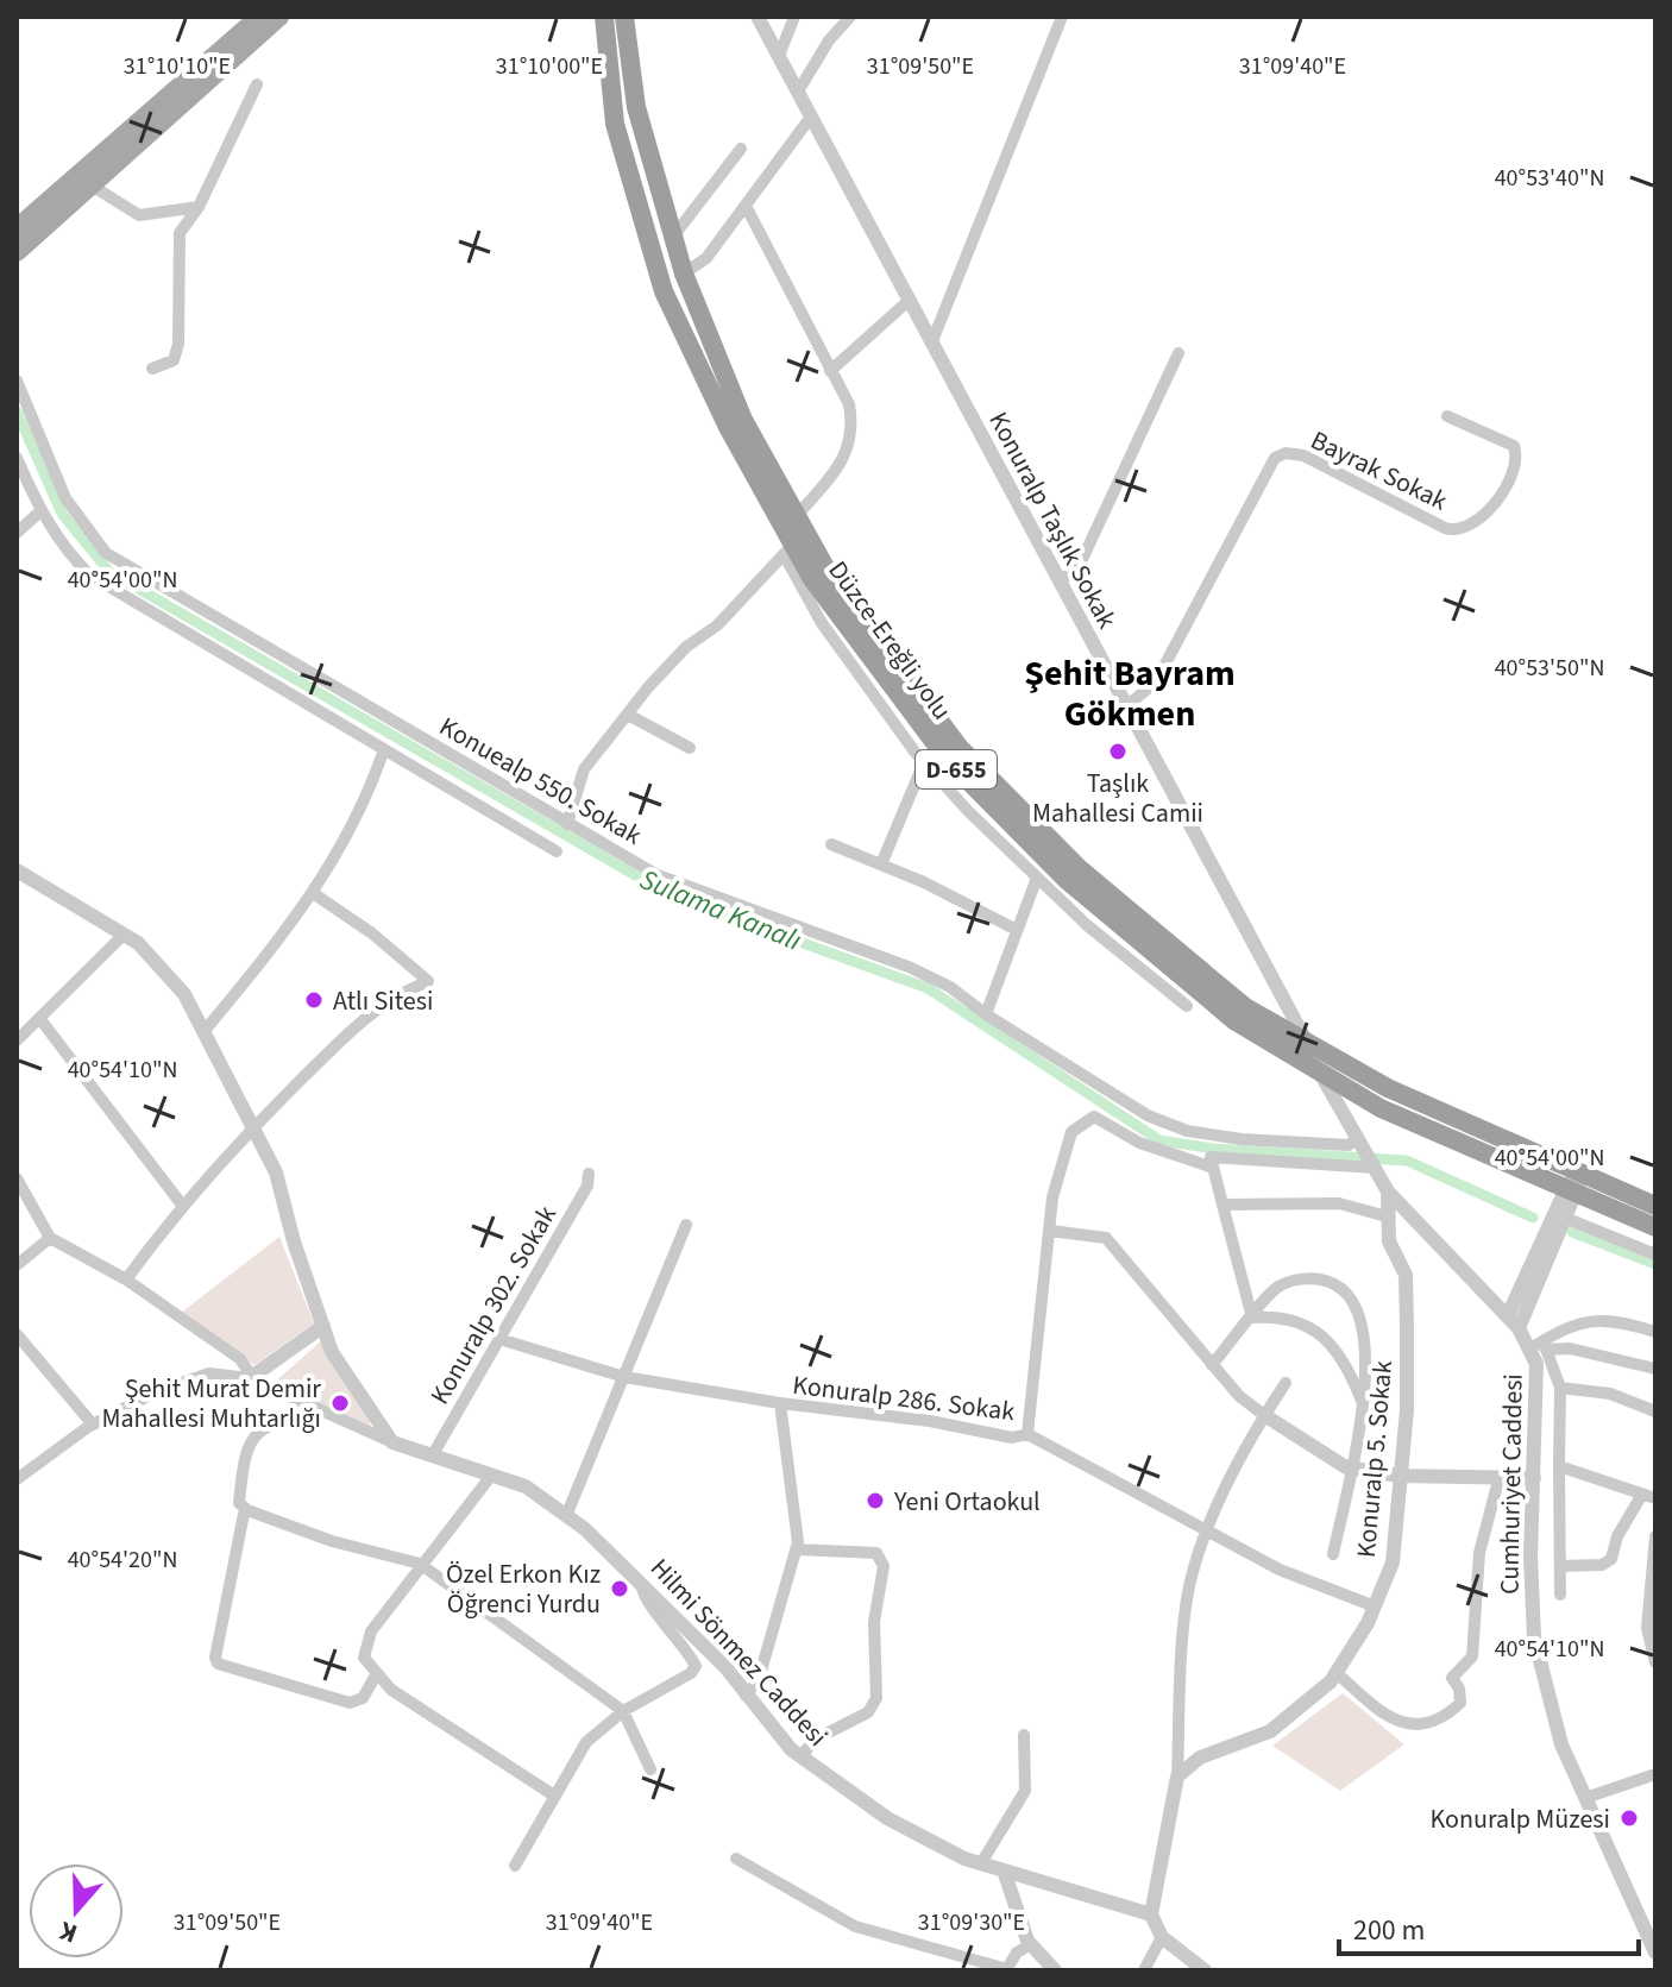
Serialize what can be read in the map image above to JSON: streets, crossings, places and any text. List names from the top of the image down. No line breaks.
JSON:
{"streets":{"highway":["Düzce-Ereğli yolu","D-655"],"street":["Bayrak Sokak","Konuralp Taşlık Sokak","Konuealp 550. Sokak","Konuralp 302. Sokak","Konuralp 286. Sokak","Konuralp 5. Sokak","Cumhuriyet Caddesi","Hilmi Sönmez Caddesi"]},"crossings":[["Bayrak Sokak","Konuralp Taşlık Sokak"],["Konuralp Taşlık Sokak","Düzce-Ereğli yolu"],["Düzce-Ereğli yolu","Cumhuriyet Caddesi"],["Konuealp 550. Sokak","Cumhuriyet Caddesi"],["Konuralp 302. Sokak","Hilmi Sönmez Caddesi"],["Konuralp 286. Sokak","Hilmi Sönmez Caddesi"],["Konuralp 5. Sokak","Cumhuriyet Caddesi"]],"districts":["Şehit Bayram Gökmen"],"water":["Sulama Kanalı"],"places":["Taşlık Mahallesi Camii","Atlı Sitesi","Şehit Murat Demir Mahallesi Muhtarlığı","Yeni Ortaokul","Özel Erkon Kız Öğrenci Yurdu","Konuralp Müzesi"],"scale_bar":"200 m","north":"bottom","coordinates":["31°10'10\"E","31°10'00\"E","31°09'50\"E","31°09'40\"E","40°53'40\"N","40°54'00\"N","40°53'50\"N","40°54'10\"N","40°54'20\"N","31°09'30\"E"]}
